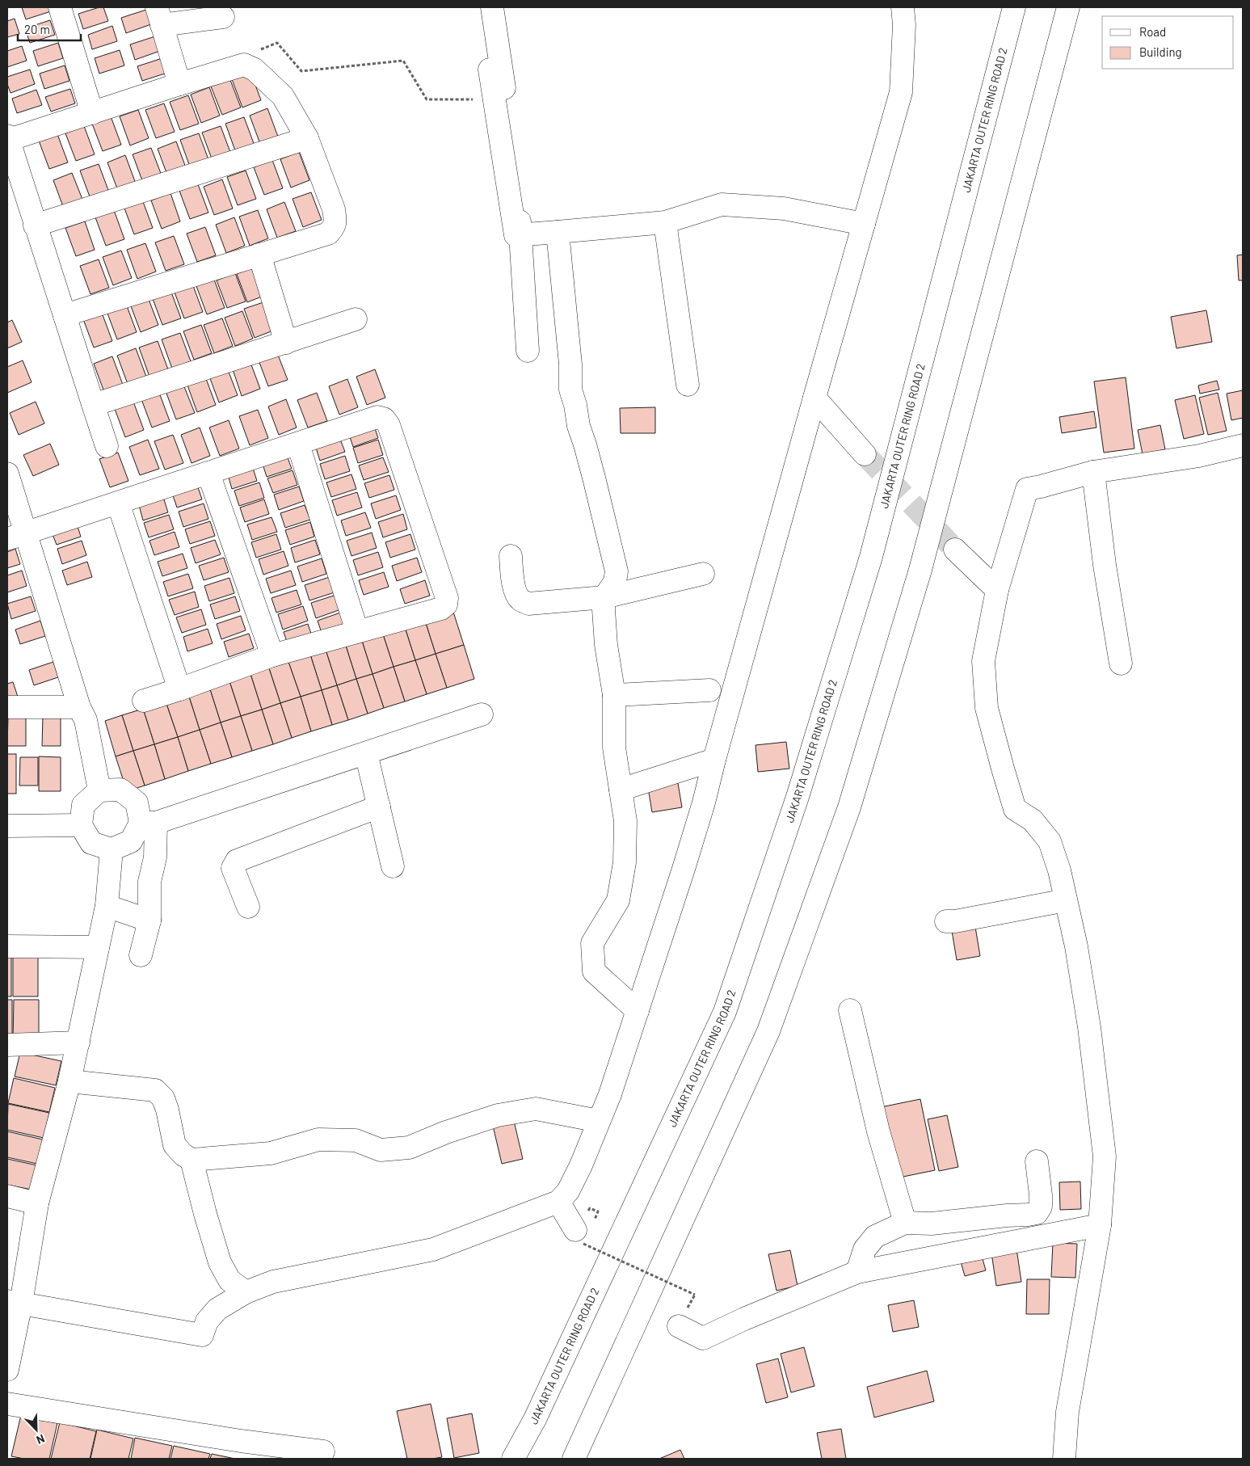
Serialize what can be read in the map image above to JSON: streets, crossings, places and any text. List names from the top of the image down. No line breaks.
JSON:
{"streets":{"main road":["JAKARTA OUTER RING ROAD 2"]},"legend":["Road","Building"],"scale_bar":"20 m","north":"bottom right"}
